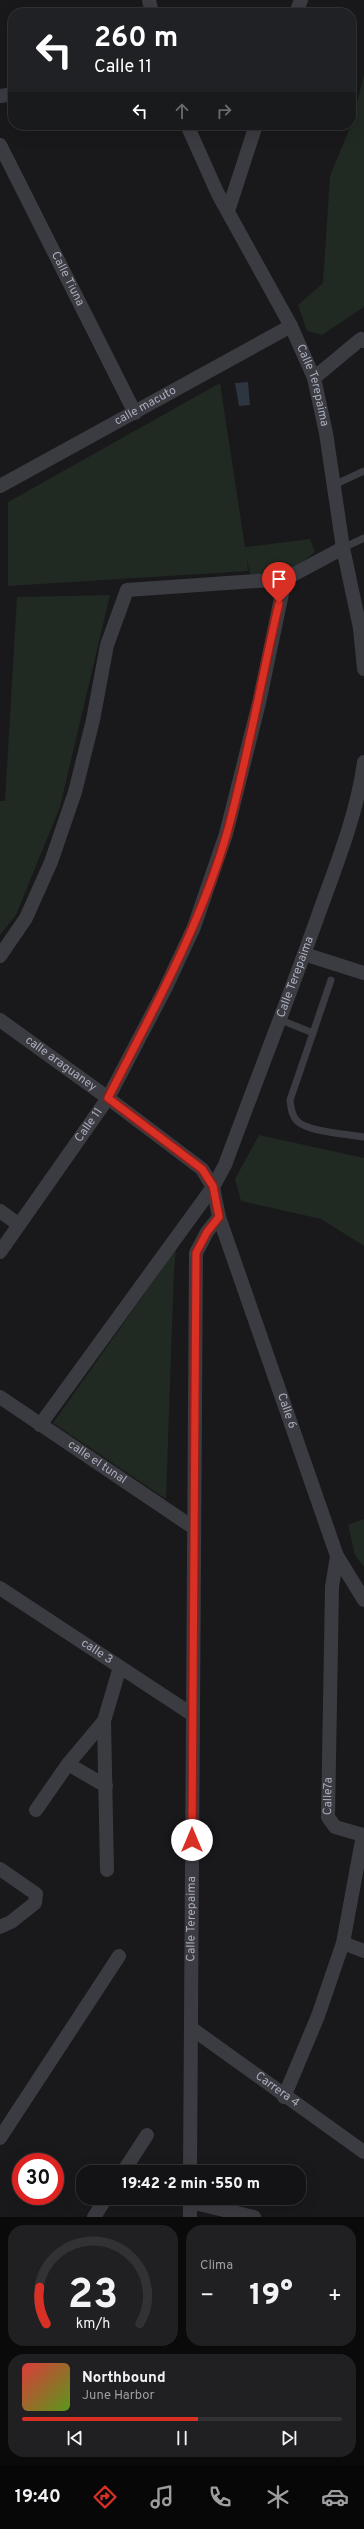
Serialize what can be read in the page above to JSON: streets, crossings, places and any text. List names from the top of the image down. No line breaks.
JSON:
{"streets":{"street":["Calle Tiuna","Calle Terepaima","calle macuto","calle araguaney","Calle 11","Calle 6","calle el tunal","calle 3","Calle7a","Carrera 4"]},"crossings":[["Calle Tiuna","calle macuto"],["Calle Terepaima","calle macuto"],["Calle Terepaima","Calle 11"],["Calle Terepaima","Calle 6"],["Calle Terepaima","calle el tunal"],["Calle Terepaima","calle 3"],["Calle Terepaima","Carrera 4"],["calle araguaney","Calle 11"],["Calle 11","Calle 6"],["Calle 6","Calle7a"],["Calle7a","Carrera 4"]],"page":{"turn":["260 m","Calle 11"],"limit":"30","trip":"19:42 · 2 min · 550 m","tile":"Clima","heat":["−","19°","+"],"song":["Northbound","June Harbor"],"tabs":"19:40","gauge":["23","km/h"]}}
